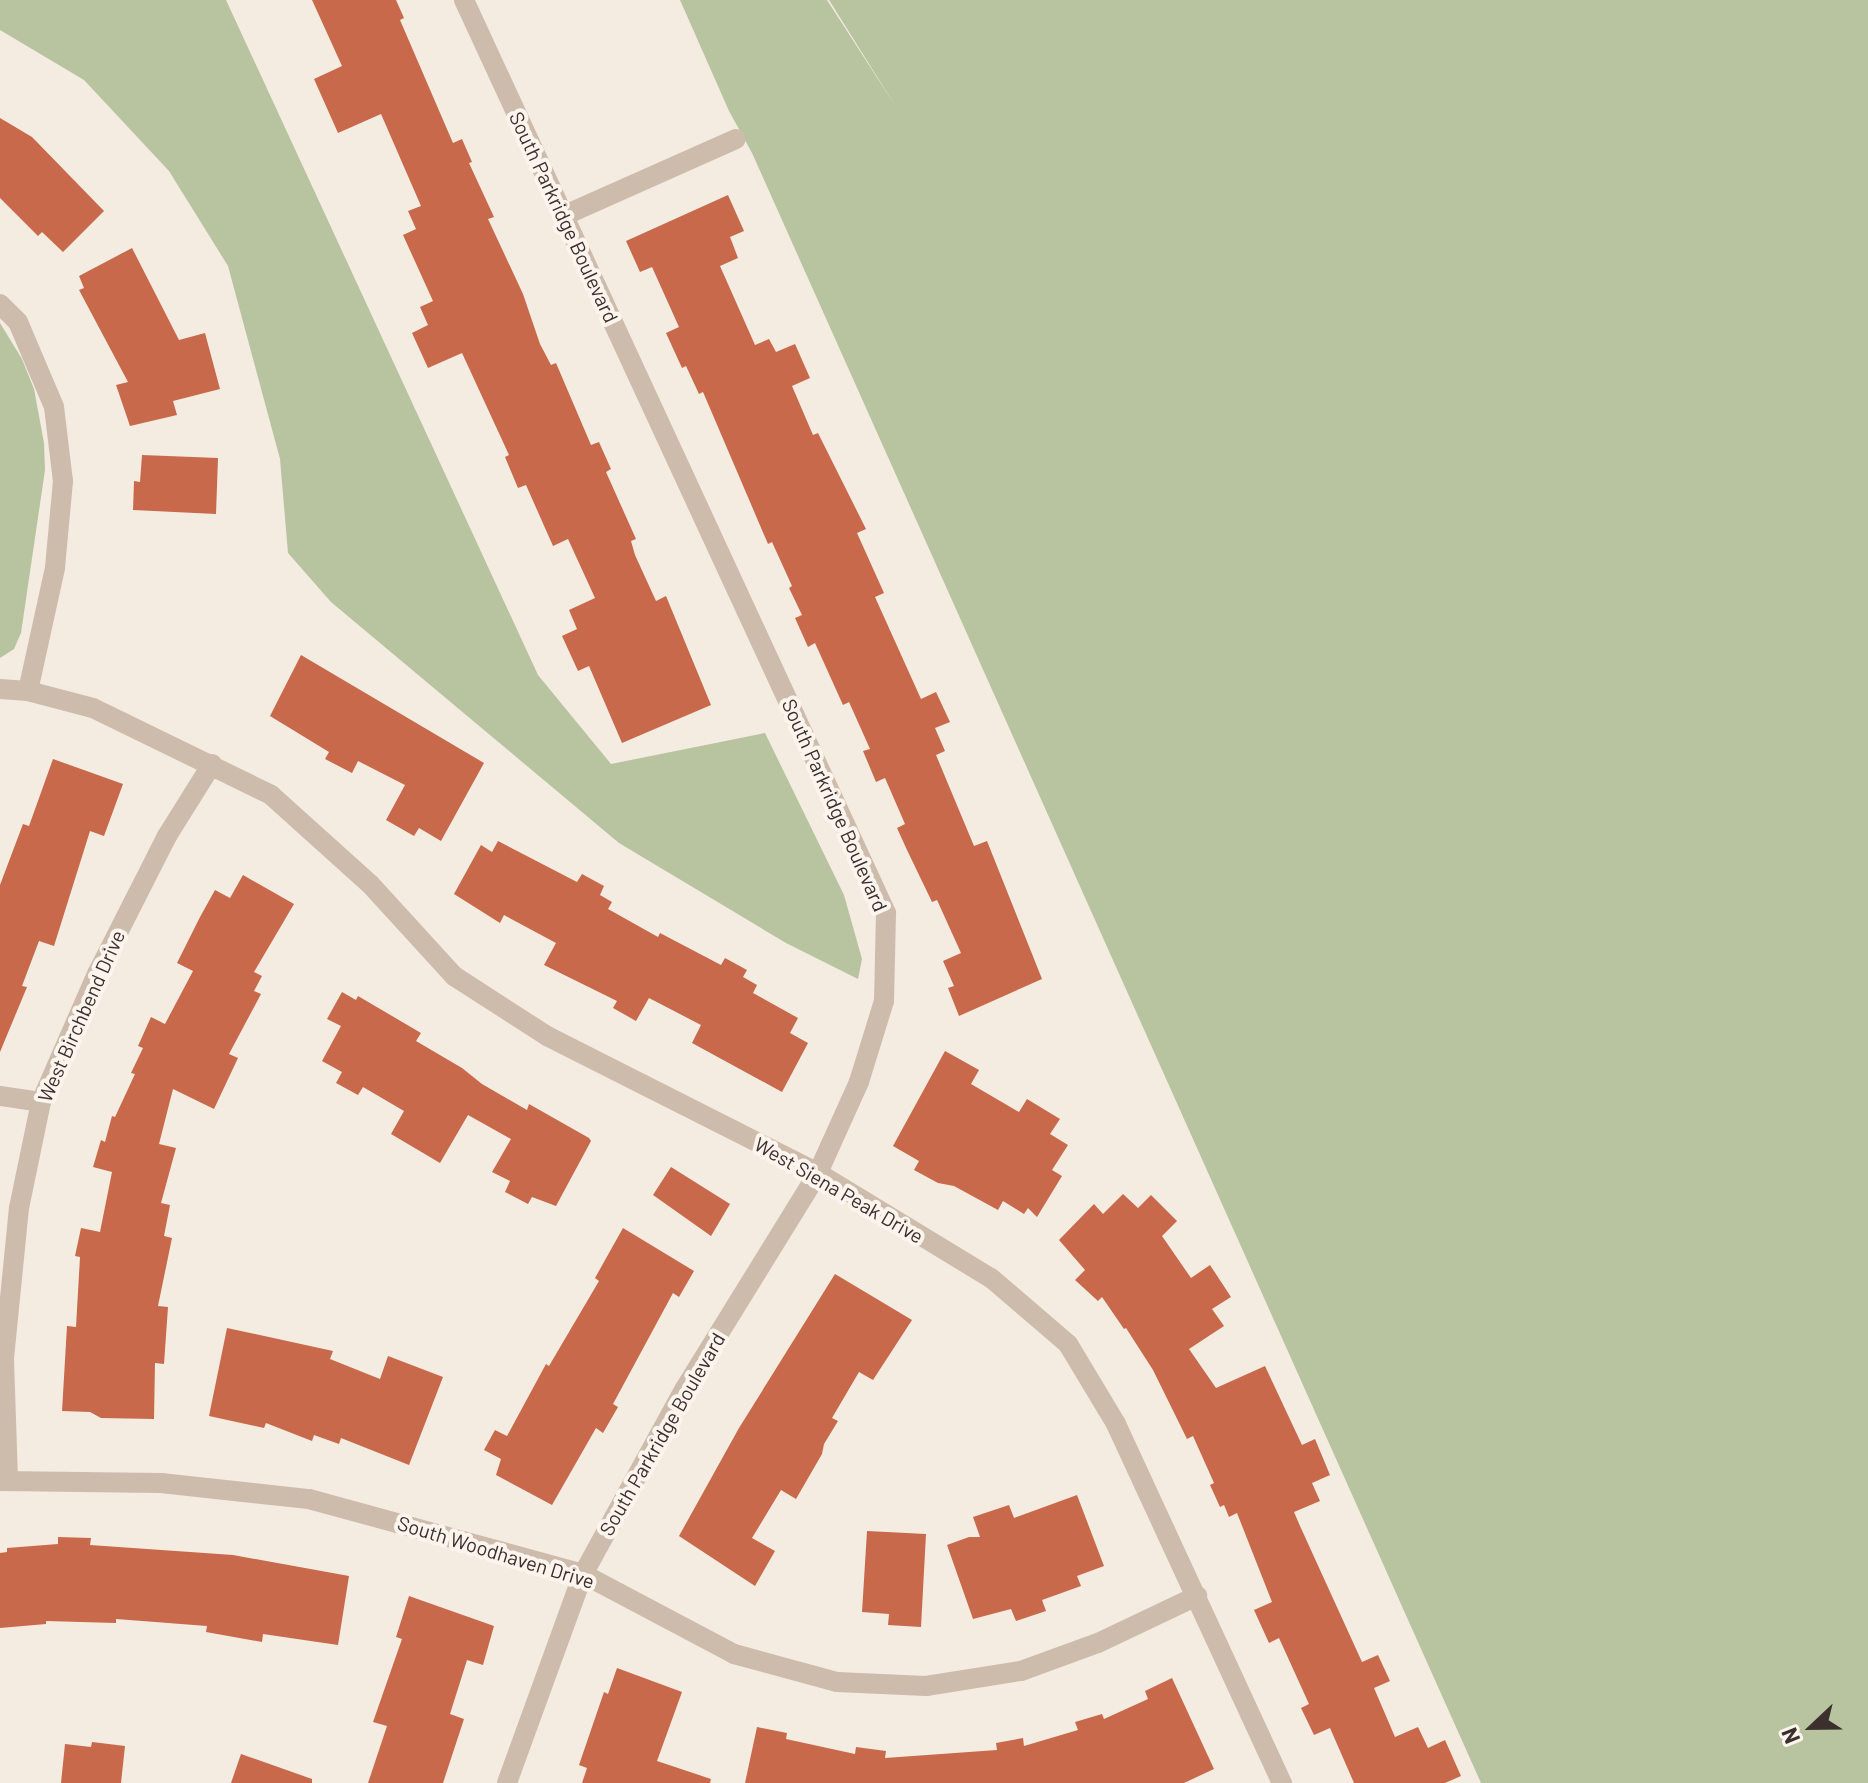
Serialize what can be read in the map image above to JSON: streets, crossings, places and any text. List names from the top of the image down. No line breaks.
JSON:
{"streets":{"street":["South Parkridge Boulevard","West Birchbend Drive","West Siena Peak Drive","South Woodhaven Drive"]},"crossings":[["South Parkridge Boulevard","West Siena Peak Drive"],["South Parkridge Boulevard","South Woodhaven Drive"],["West Birchbend Drive","West Siena Peak Drive"],["West Birchbend Drive","South Woodhaven Drive"],["West Siena Peak Drive","South Woodhaven Drive"]],"north":"left"}
